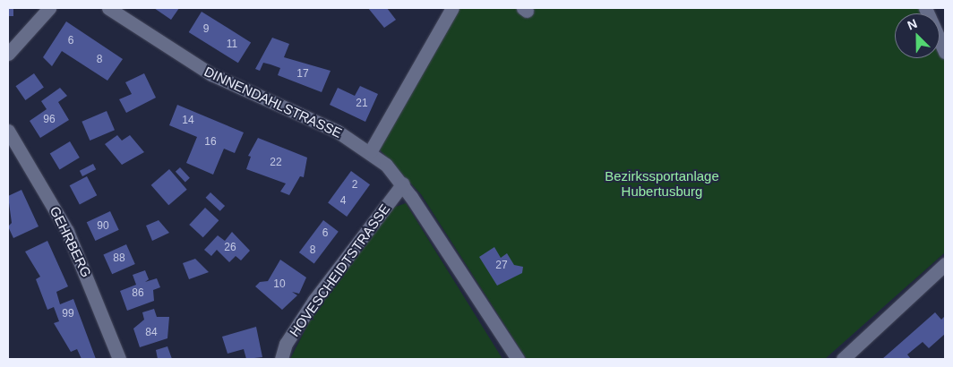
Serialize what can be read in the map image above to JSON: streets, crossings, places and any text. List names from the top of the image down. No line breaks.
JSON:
{"streets":{"street":["DINNENDAHLSTRASSE","GEHRBERG","HOVESCHEIDTSTRASSE"]},"crossings":[["DINNENDAHLSTRASSE","HOVESCHEIDTSTRASSE"]],"parks":["Bezirkssportanlage Hubertusburg"],"house_numbers":["9","6","11","8","17","21","96","14","16","22","2","4","90","6","26","8","88","27","10","86","99","84"],"north":"top left"}
